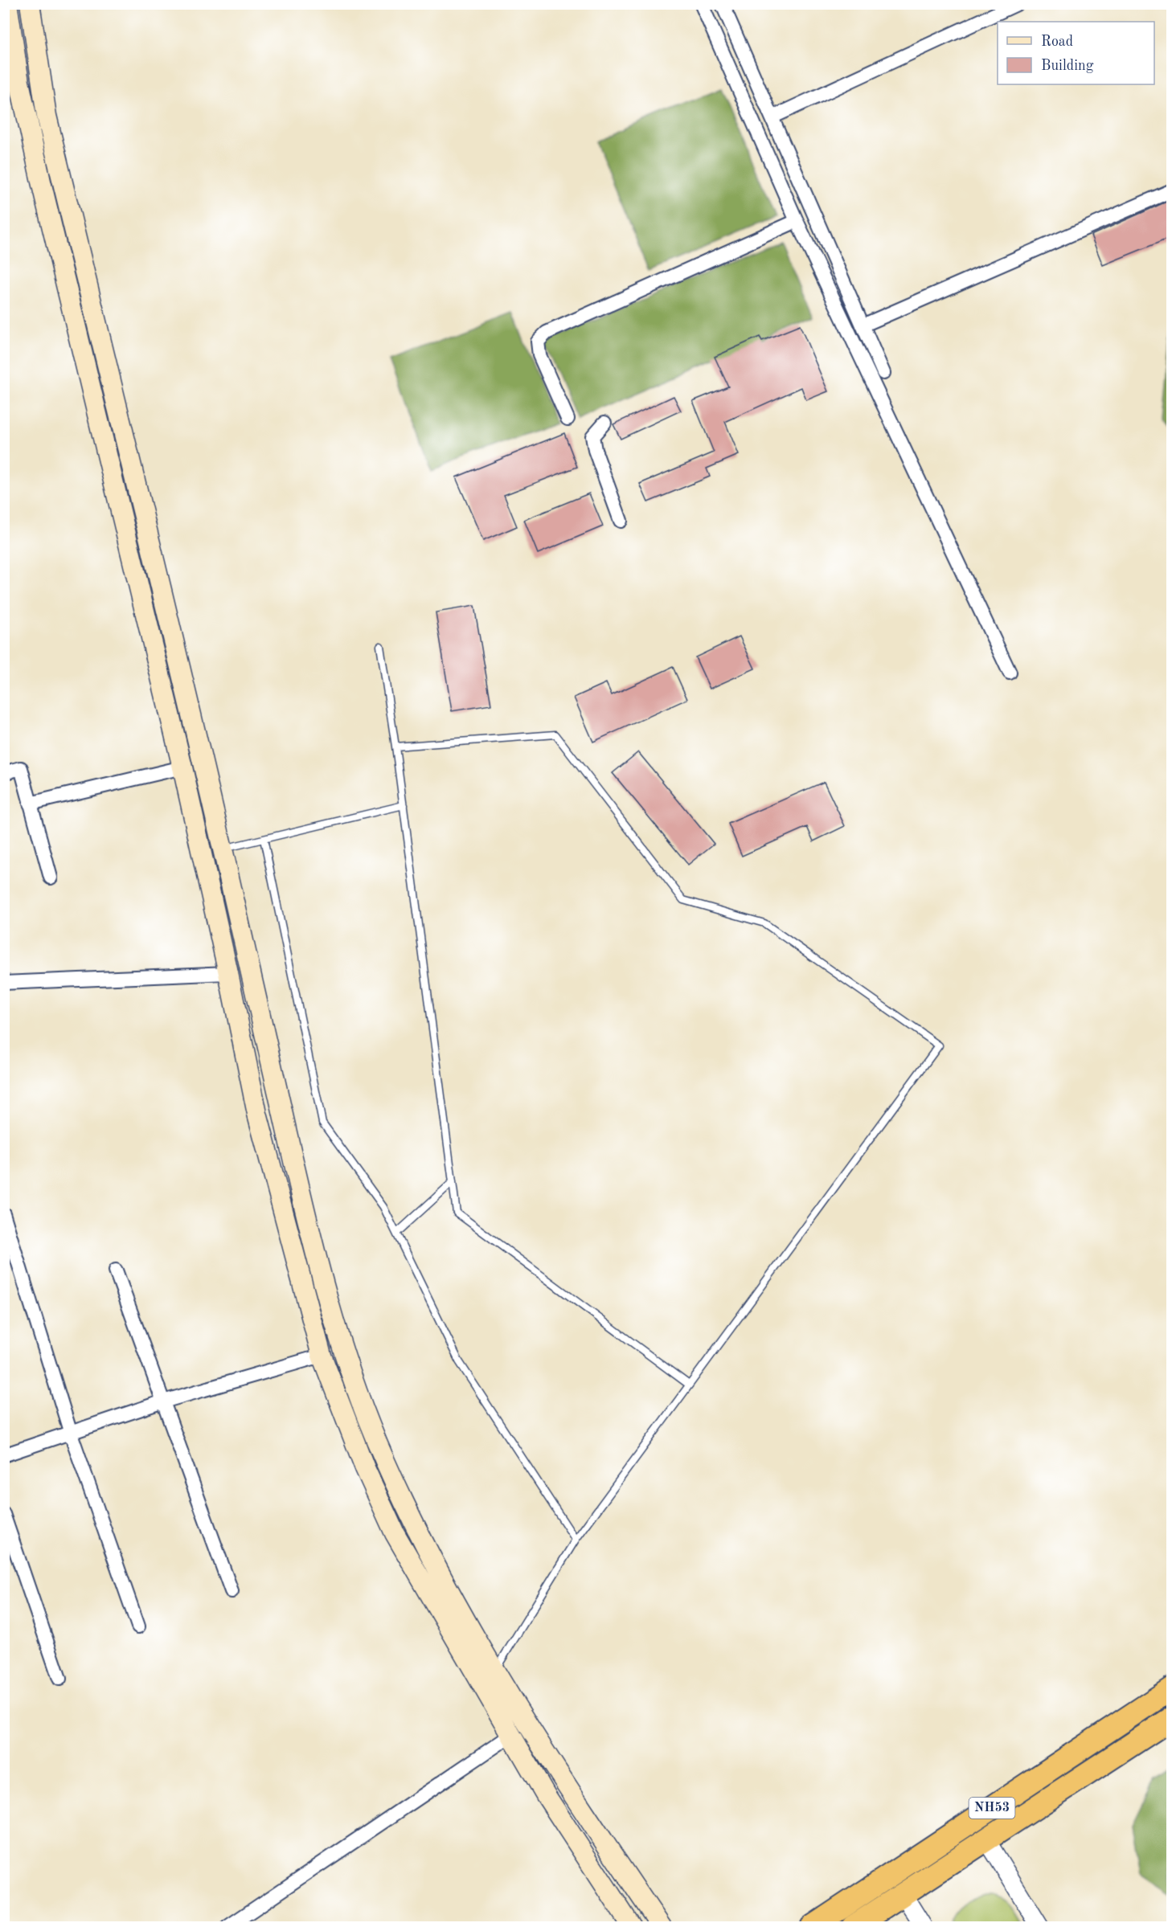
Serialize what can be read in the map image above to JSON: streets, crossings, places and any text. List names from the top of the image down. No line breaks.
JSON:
{"streets":{"highway":["NH53"]},"legend":["Road","Building"]}
